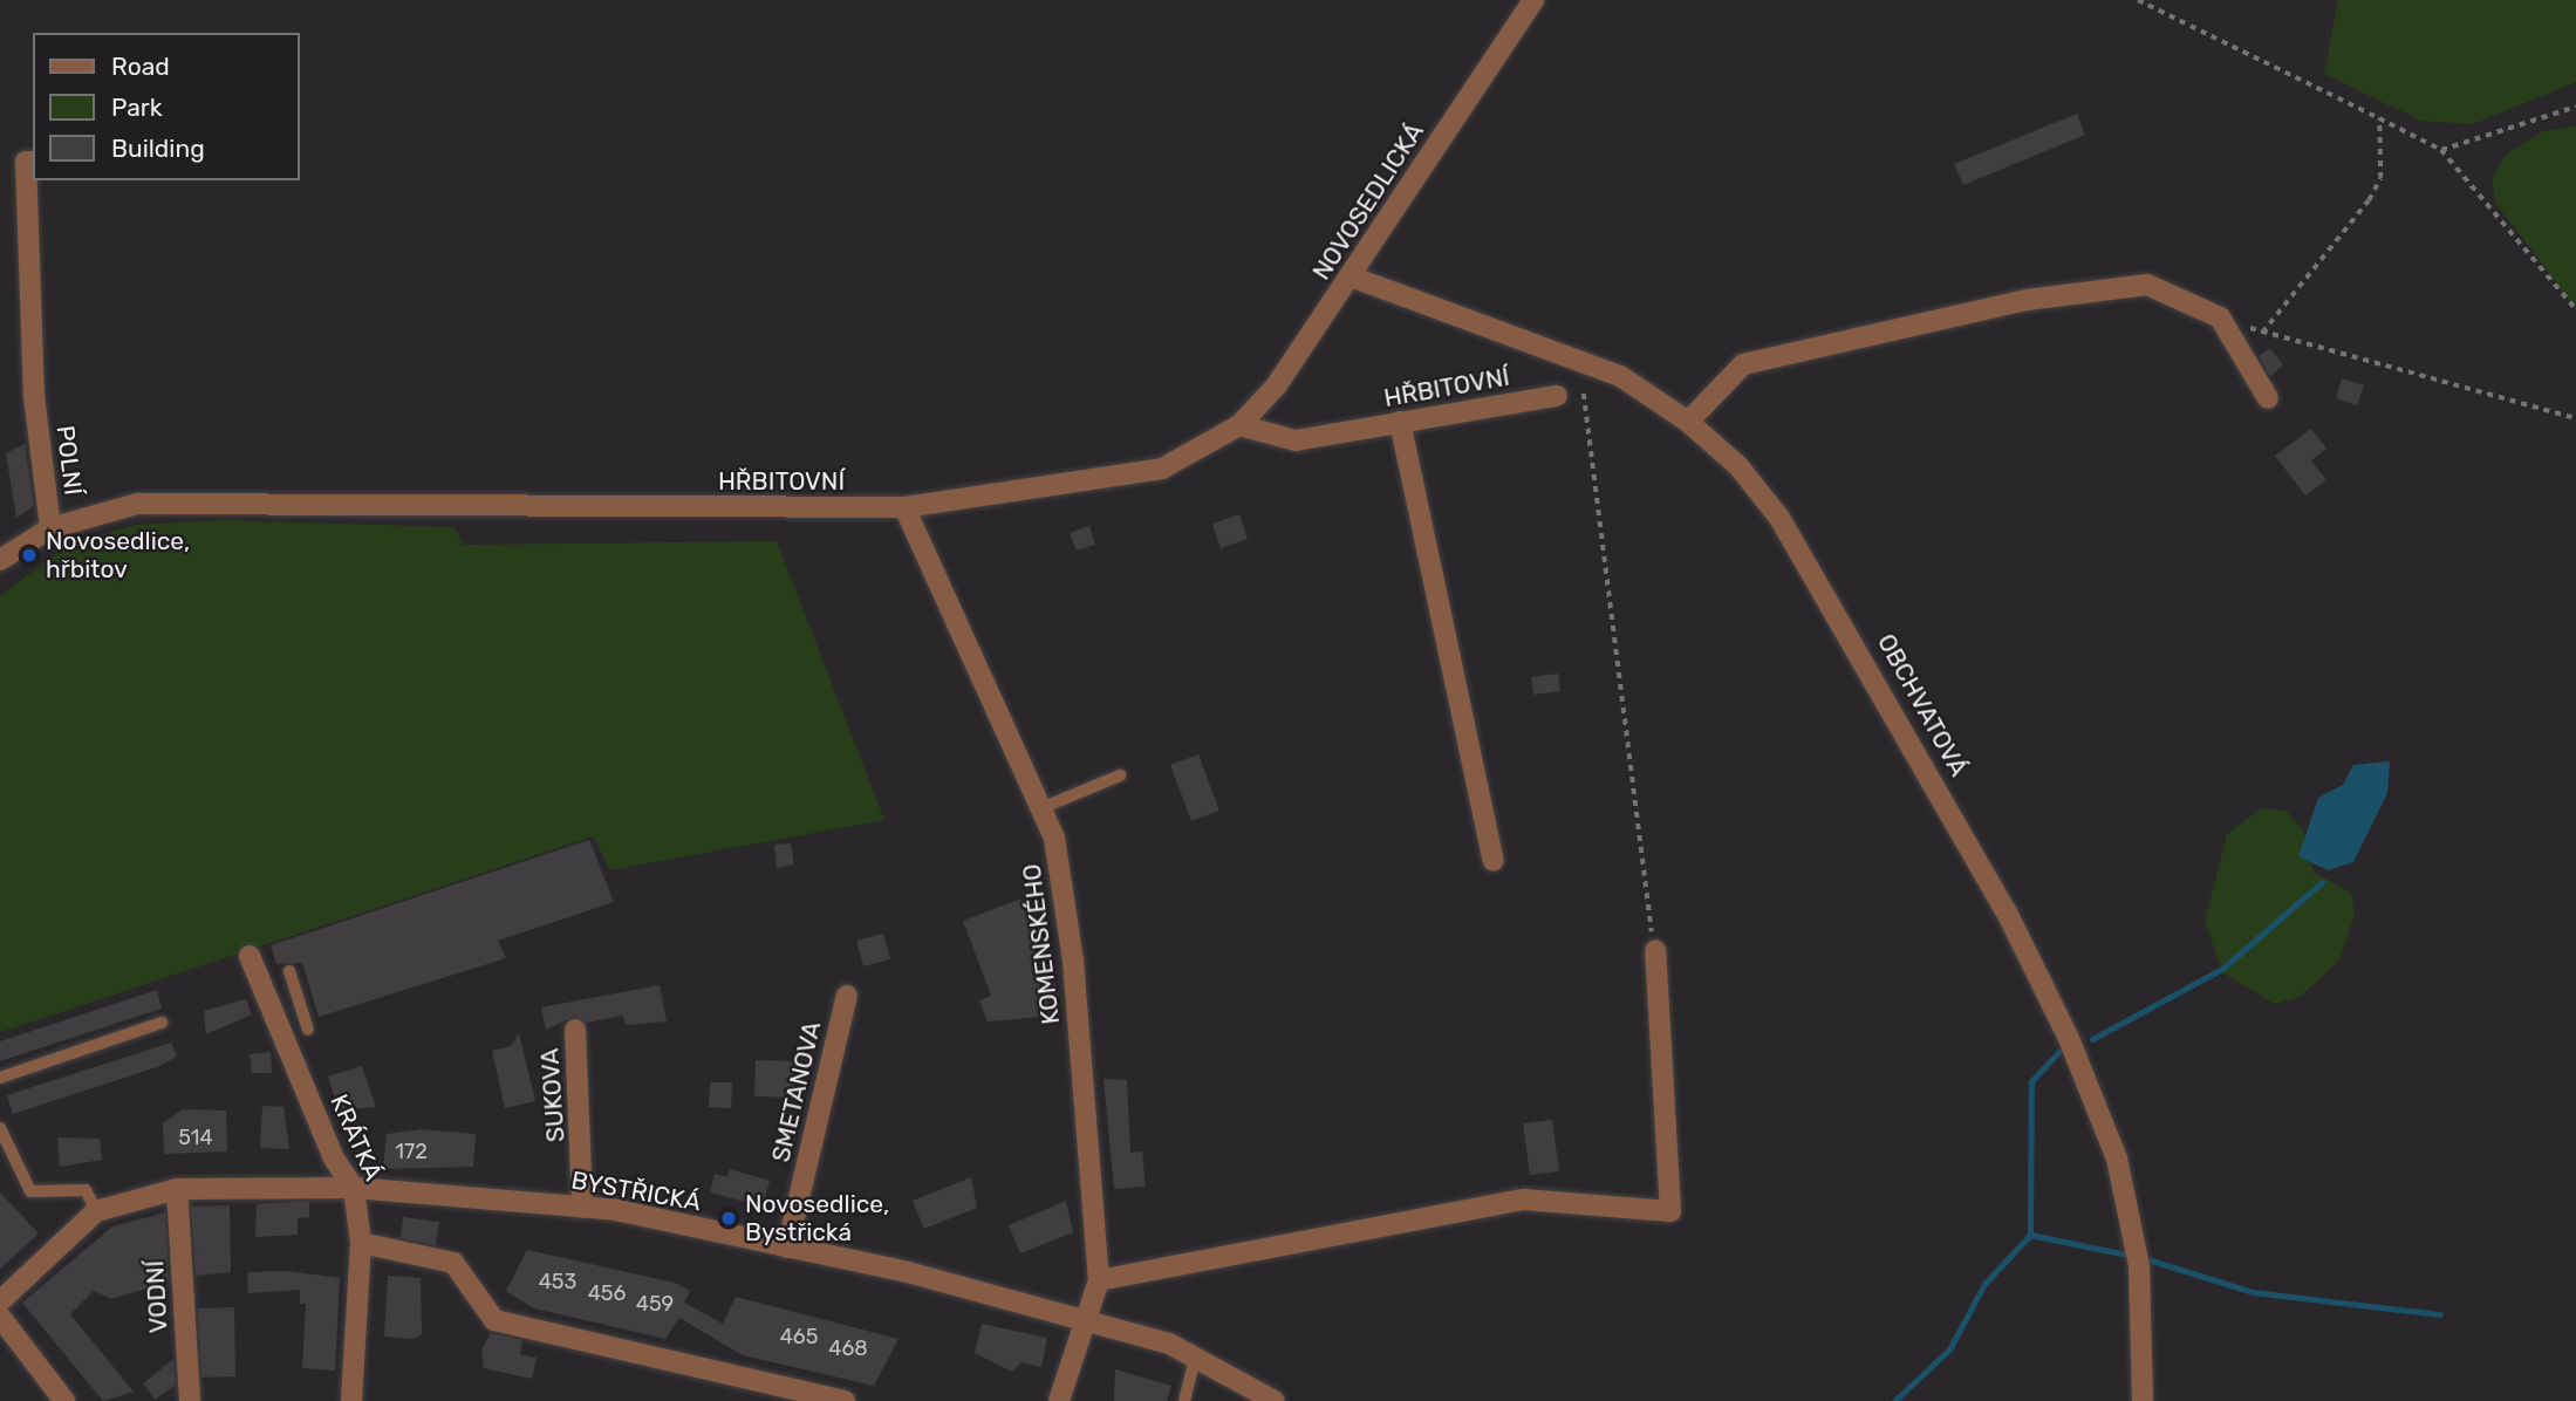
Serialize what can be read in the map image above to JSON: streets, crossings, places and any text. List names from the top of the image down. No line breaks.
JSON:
{"streets":{"street":["NOVOSEDLICKÁ","HŘBITOVNÍ","POLNÍ","OBCHVATOVÁ","KOMENSKÉHO","SMETANOVA","SUKOVA","KRÁTKÁ","BYSTŘICKÁ","VODNÍ"]},"crossings":[["NOVOSEDLICKÁ","HŘBITOVNÍ"],["NOVOSEDLICKÁ","OBCHVATOVÁ"],["HŘBITOVNÍ","POLNÍ"],["HŘBITOVNÍ","KOMENSKÉHO"],["KOMENSKÉHO","BYSTŘICKÁ"],["SMETANOVA","BYSTŘICKÁ"],["SUKOVA","BYSTŘICKÁ"],["KRÁTKÁ","BYSTŘICKÁ"],["BYSTŘICKÁ","VODNÍ"]],"places":["Novosedlice, hřbitov","Novosedlice, Bystřická"],"house_numbers":["514","172","453","456","459","465","468"],"legend":["Road","Park","Building"]}
